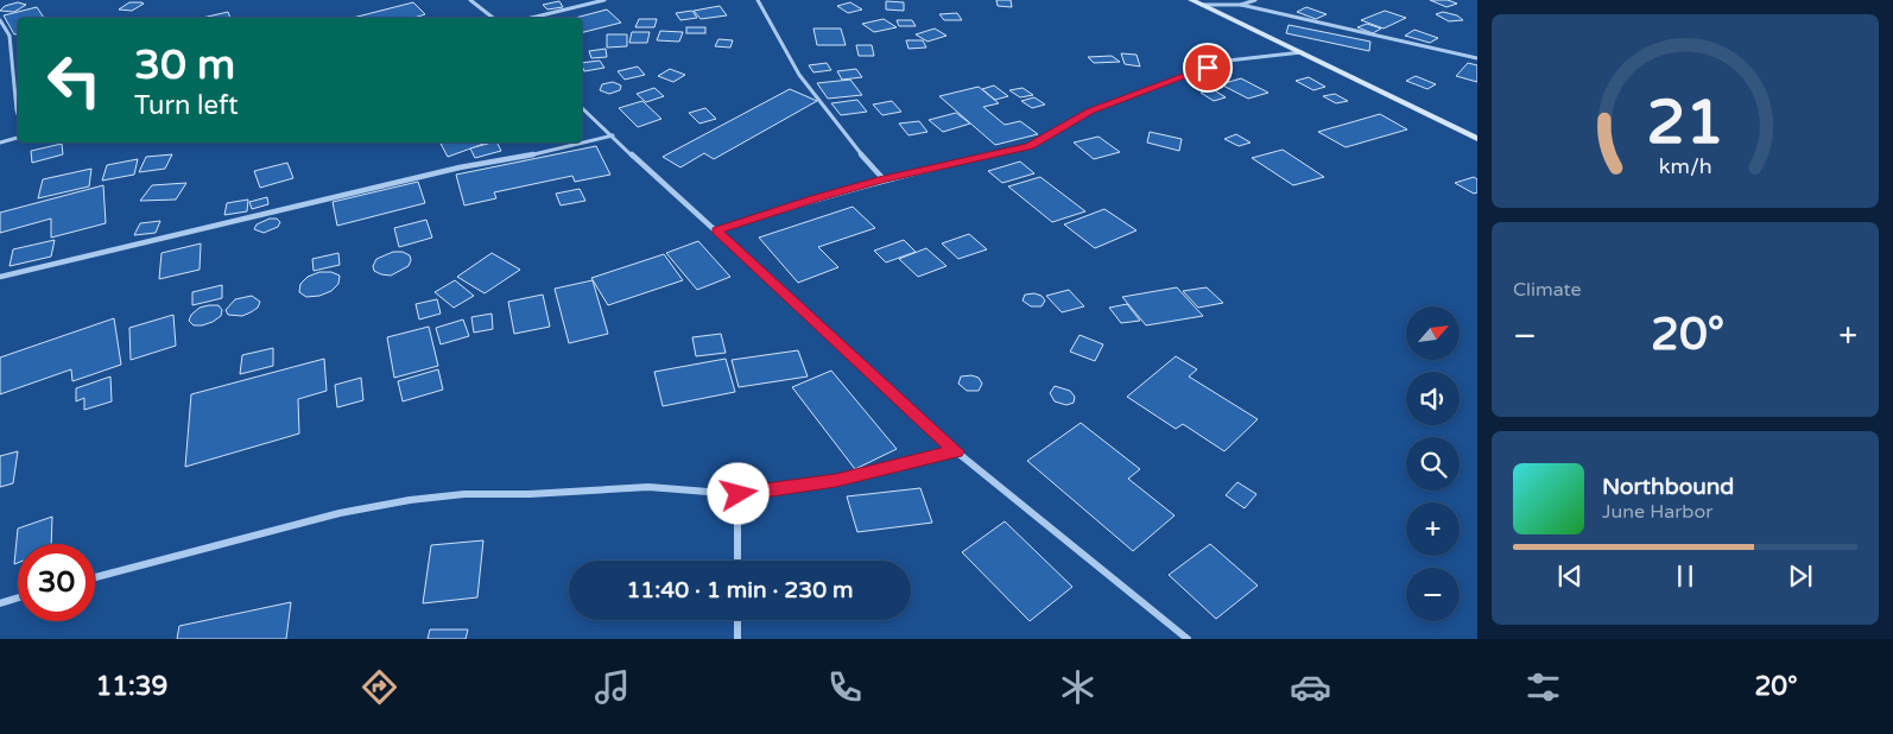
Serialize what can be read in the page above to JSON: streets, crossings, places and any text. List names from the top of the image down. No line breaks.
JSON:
{"north":"top right","page":{"turn":["30 m","Turn left"],"tile":"Climate","map_buttons":["+","−"],"heat":["−","20°","+"],"song":["Northbound","June Harbor"],"limit":"30","trip":"11:40 · 1 min · 230 m","tabs":["11:39","20°"],"gauge":["21","km/h"]}}
